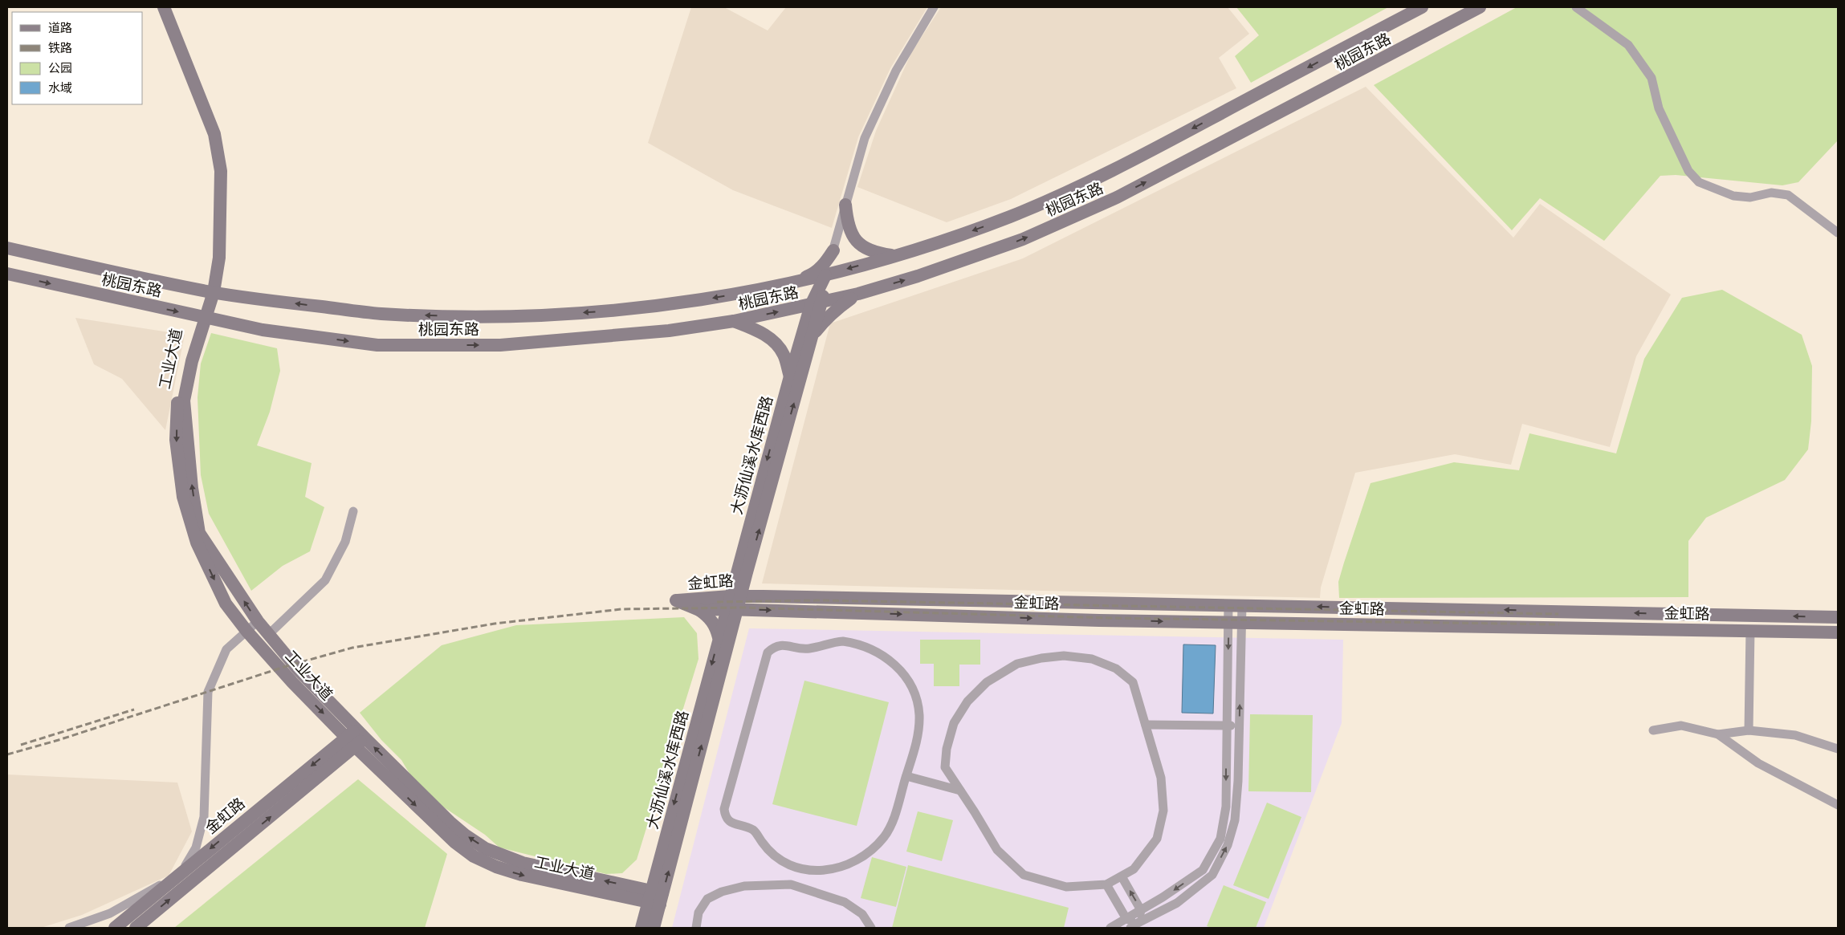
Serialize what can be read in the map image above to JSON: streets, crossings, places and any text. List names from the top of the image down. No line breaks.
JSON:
{"streets":{"street":["桃园东路","工业大道","大沥仙溪水库西路","金虹路"]},"crossings":[["桃园东路","工业大道"],["桃园东路","大沥仙溪水库西路"],["工业大道","大沥仙溪水库西路"],["工业大道","金虹路"],["大沥仙溪水库西路","金虹路"]],"legend":["道路","铁路","公园","水域"]}
